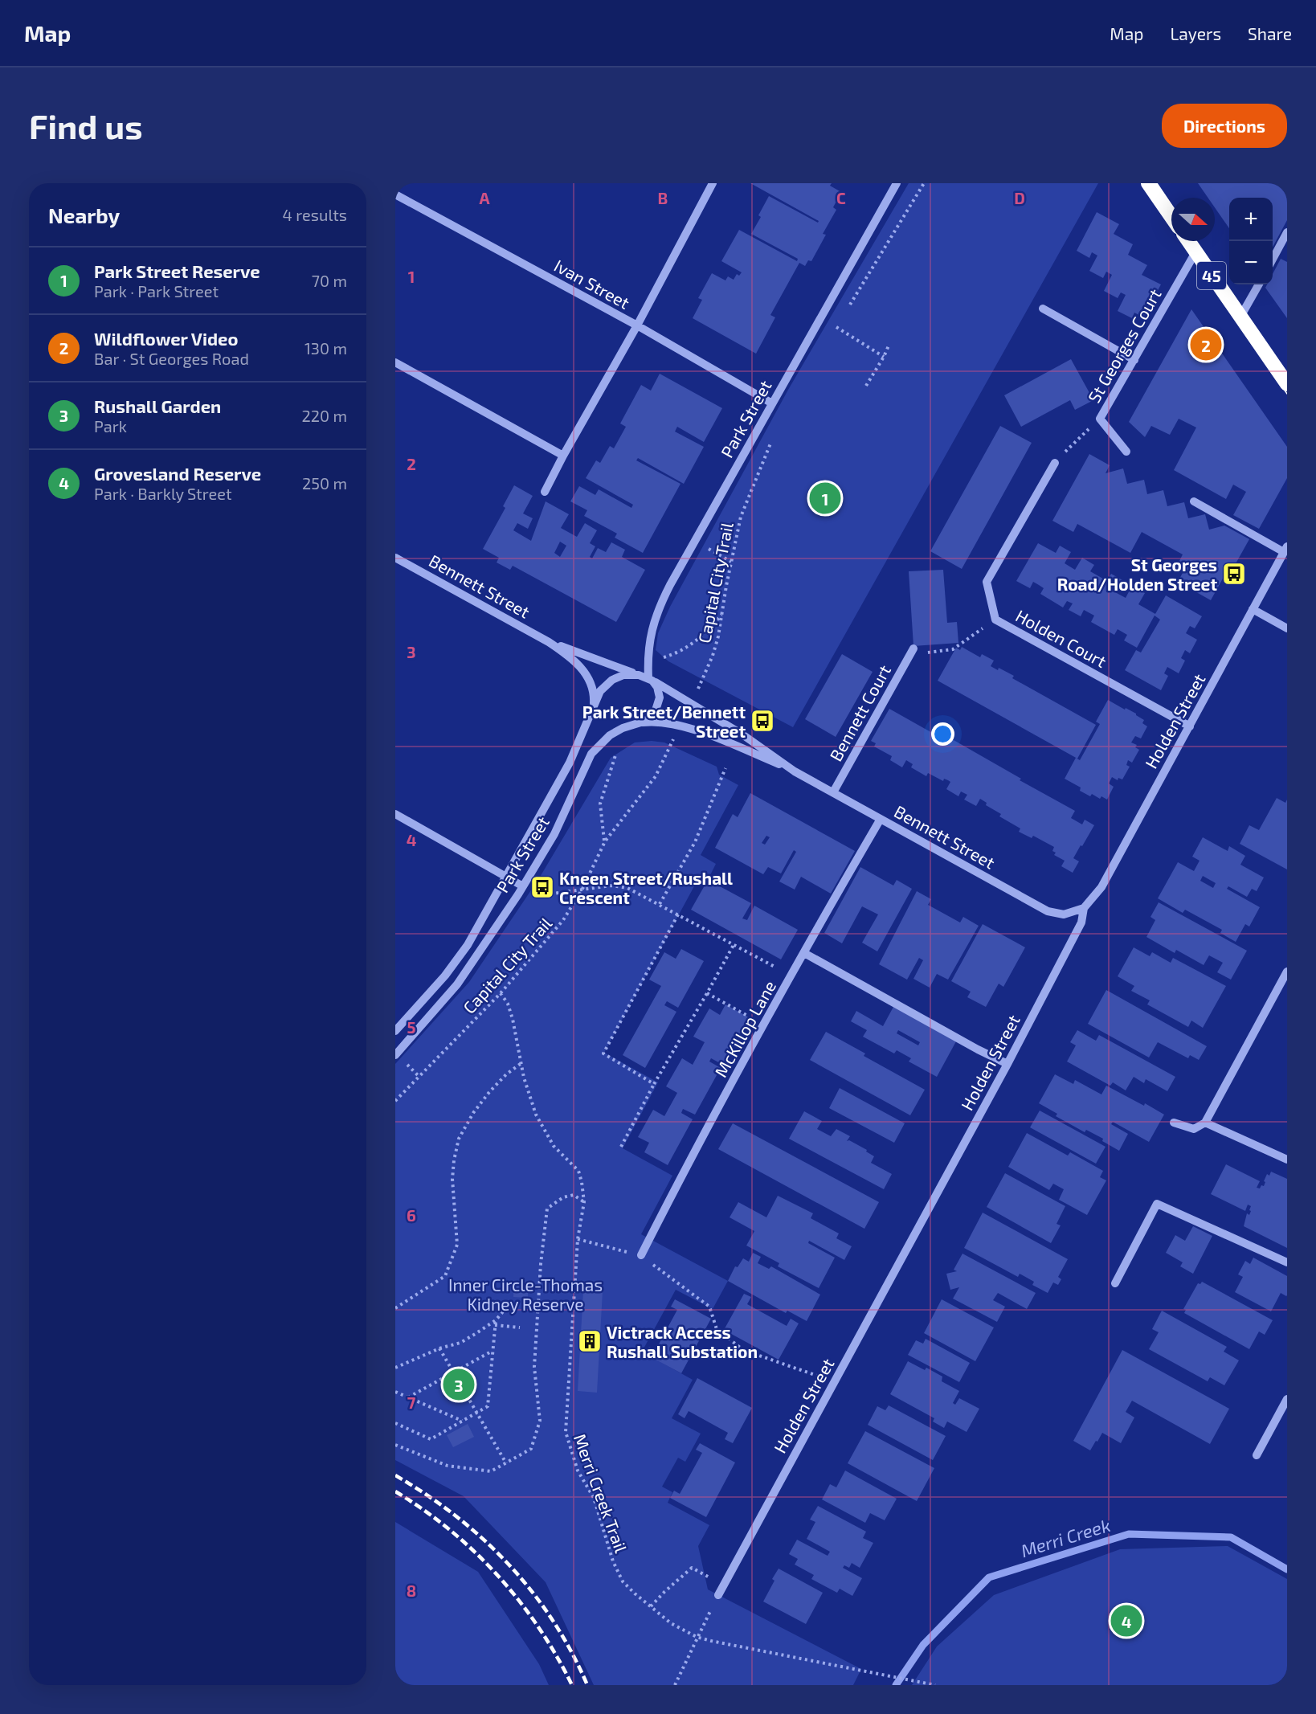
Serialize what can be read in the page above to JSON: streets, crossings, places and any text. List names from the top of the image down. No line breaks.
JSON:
{"streets":{"highway":["45"],"street":["Ivan Street","St Georges Court","Park Street","Bennett Street","Holden Court","Bennett Court","Holden Street","McKillop Lane"],"path":["Capital City Trail","Merri Creek Trail"]},"crossings":[["45","St Georges Court"],["Ivan Street","Park Street"],["Park Street","Bennett Street"],["Capital City Trail","Bennett Street"],["Capital City Trail","Merri Creek Trail"],["Bennett Street","Bennett Court"],["Bennett Street","Holden Street"],["Bennett Street","McKillop Lane"],["Holden Court","Holden Street"]],"water":["Merri Creek"],"parks":["Inner Circle-Thomas Kidney Reserve"],"places":{"bus stop":["St Georges Road/Holden Street","Park Street/Bennett Street","Kneen Street/Rushall Crescent"],"building":["Victrack Access Rushall Substation"]},"north":"right","page":{"header":"Map","nav":["Map","Layers","Share"],"buttons":"Directions","title":"Find us","heading":["Nearby","4 results"],"map_buttons":["+","−"],"list":[{"mark":"1","name":"Park Street Reserve","note":"Park · Park Street","value":"70 m"},{"mark":"2","name":"Wildflower Video","note":"Bar · St Georges Road","value":"130 m"},{"mark":"3","name":"Rushall Garden","note":"Park","value":"220 m"},{"mark":"4","name":"Grovesland Reserve","note":"Park · Barkly Street","value":"250 m"}],"pins":["2","1","3","4"]},"grid":{"columns":["A","B","C","D"],"rows":["1","2","3","4","5","6","7","8"]}}
